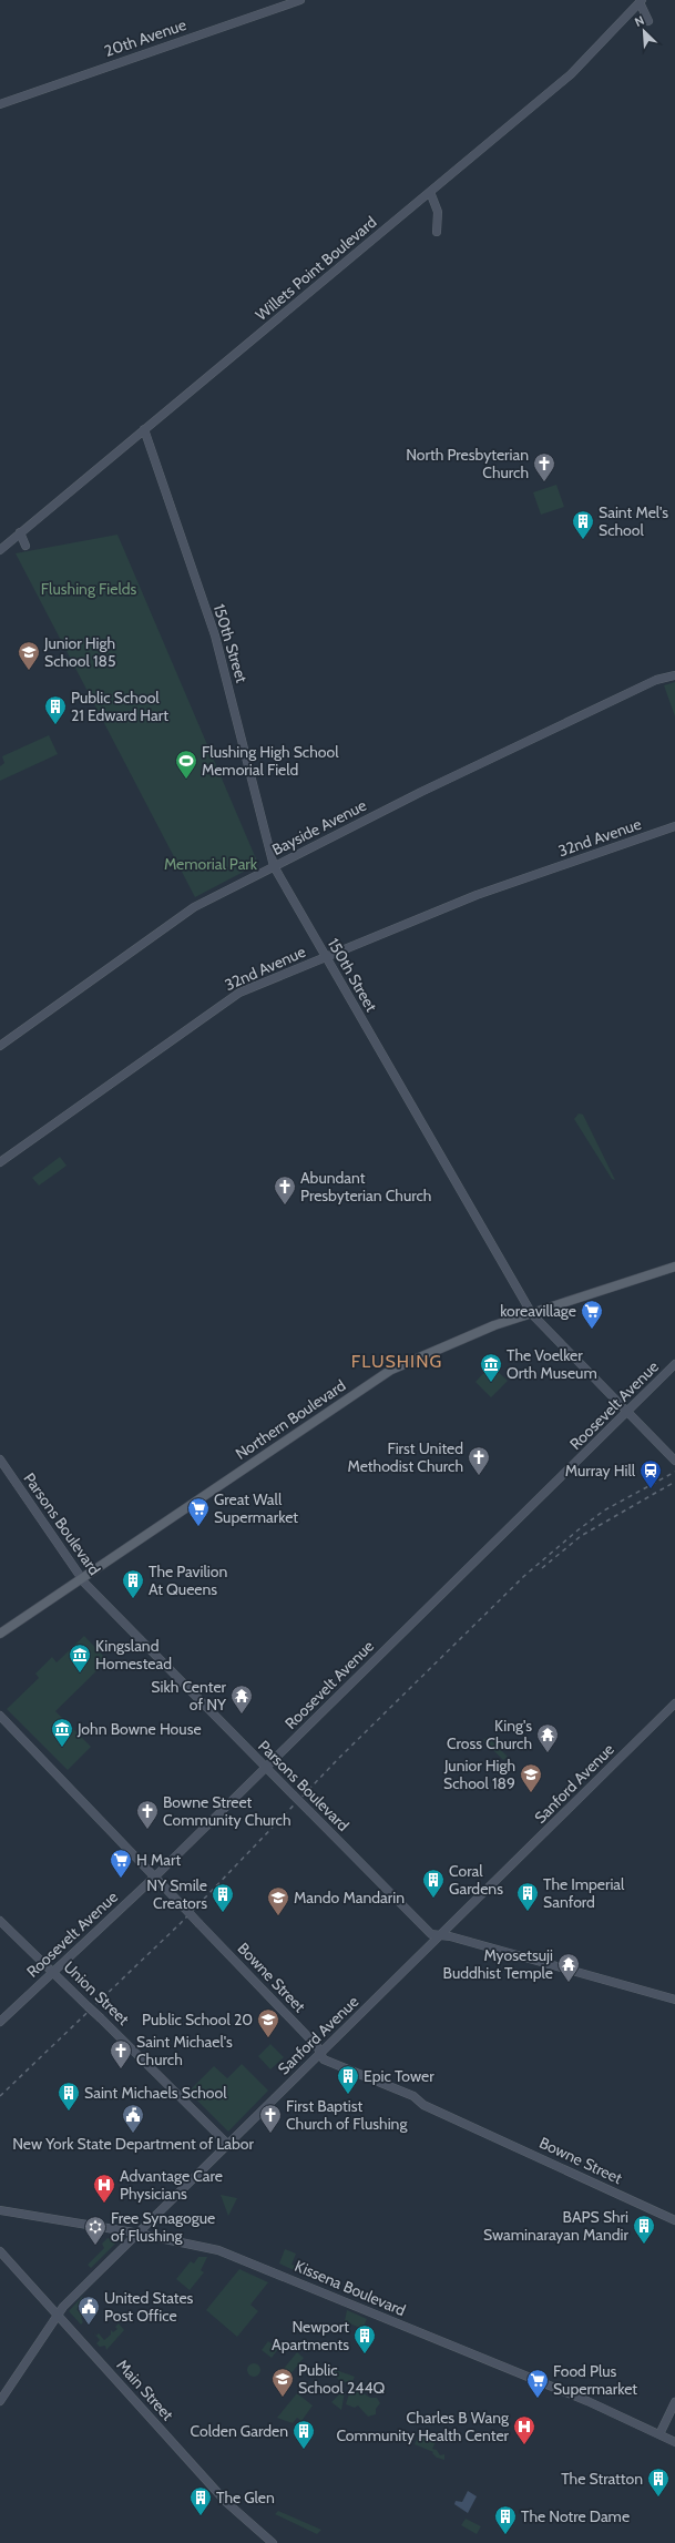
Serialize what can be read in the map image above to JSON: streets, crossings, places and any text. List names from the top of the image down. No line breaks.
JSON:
{"streets":{"main road":["Northern Boulevard"],"street":["20th Avenue","Willets Point Boulevard","150th Street","Bayside Avenue","32nd Avenue","Roosevelt Avenue","Parsons Boulevard","Sanford Avenue","Bowne Street","Union Street","Kissena Boulevard","Main Street"]},"crossings":[["Willets Point Boulevard","150th Street"],["150th Street","Bayside Avenue"],["150th Street","32nd Avenue"],["150th Street","Roosevelt Avenue"],["150th Street","Northern Boulevard"],["Roosevelt Avenue","Parsons Boulevard"],["Roosevelt Avenue","Bowne Street"],["Roosevelt Avenue","Union Street"],["Northern Boulevard","Parsons Boulevard"],["Parsons Boulevard","Sanford Avenue"],["Sanford Avenue","Bowne Street"],["Sanford Avenue","Union Street"],["Sanford Avenue","Kissena Boulevard"],["Sanford Avenue","Main Street"]],"districts":["FLUSHING"],"parks":["Flushing Fields","Memorial Park"],"places":{"church":["North Presbyterian Church","Abundant Presbyterian Church","First United Methodist Church","Bowne Street Community Church","Saint Michael's Church","First Baptist Church of Flushing"],"building":["Saint Mel's School","Public School 21 Edward Hart","The Pavilion At Queens","Coral Gardens","The Imperial Sanford","NY Smile Creators","Epic Tower","Saint Michaels School","BAPS Shri Swaminarayan Mandir","Newport Apartments","Colden Garden","The Stratton","The Glen","The Notre Dame"],"school or university":["Junior High School 185","Junior High School 189","Mando Mandarin","Public School 20","Public School 244Q"],"sports":["Flushing High School Memorial Field"],"supermarket":["koreavillage","Great Wall Supermarket","H Mart","Food Plus Supermarket"],"museum":["The Voelker Orth Museum","Kingsland Homestead","John Bowne House"],"station":["Murray Hill"],"temple":["Sikh Center of NY","King's Cross Church","Myosetsuji Buddhist Temple"],"public building":["New York State Department of Labor","United States Post Office"],"hospital":["Advantage Care Physicians","Charles B Wang Community Health Center"],"synagogue":["Free Synagogue of Flushing"]},"north":"top left"}
